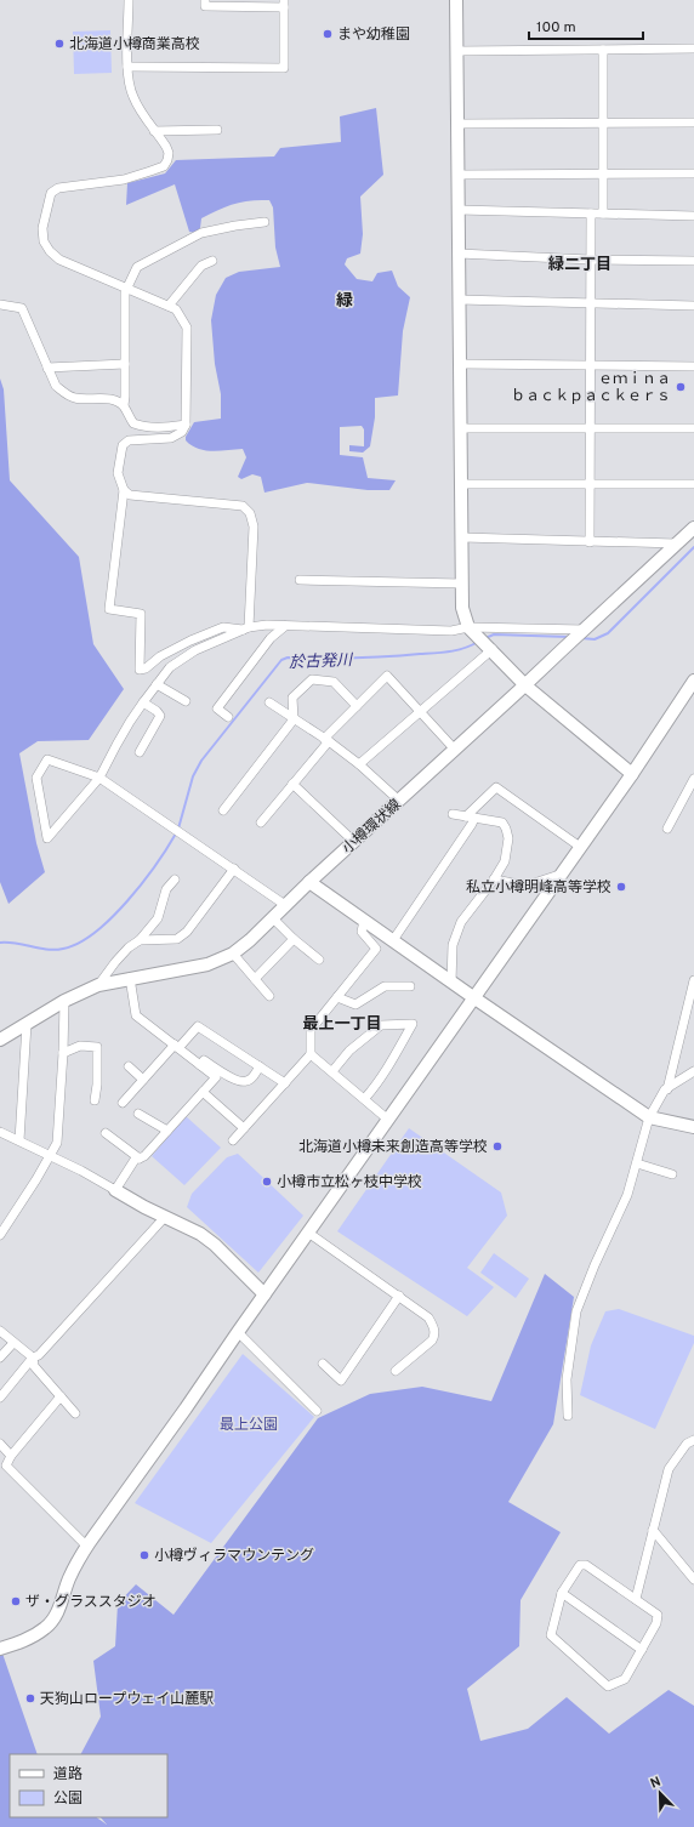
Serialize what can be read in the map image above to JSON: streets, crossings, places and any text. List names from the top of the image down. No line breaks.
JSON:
{"streets":{"street":["小樽環状線"]},"districts":["緑二丁目","緑","最上一丁目"],"water":["於古発川"],"parks":["最上公園"],"places":["まや幼稚園","北海道小樽商業高校","ｅｍｉｎａ ｂａｃｋｐａｃｋｅｒｓ","私立小樽明峰高等学校","北海道小樽未来創造高等学校","小樽市立松ヶ枝中学校","小樽ヴィラマウンテング","ザ・グラススタジオ","天狗山ロープウェイ山麓駅"],"legend":["道路","公園"],"scale_bar":"100 m","north":"top left"}
